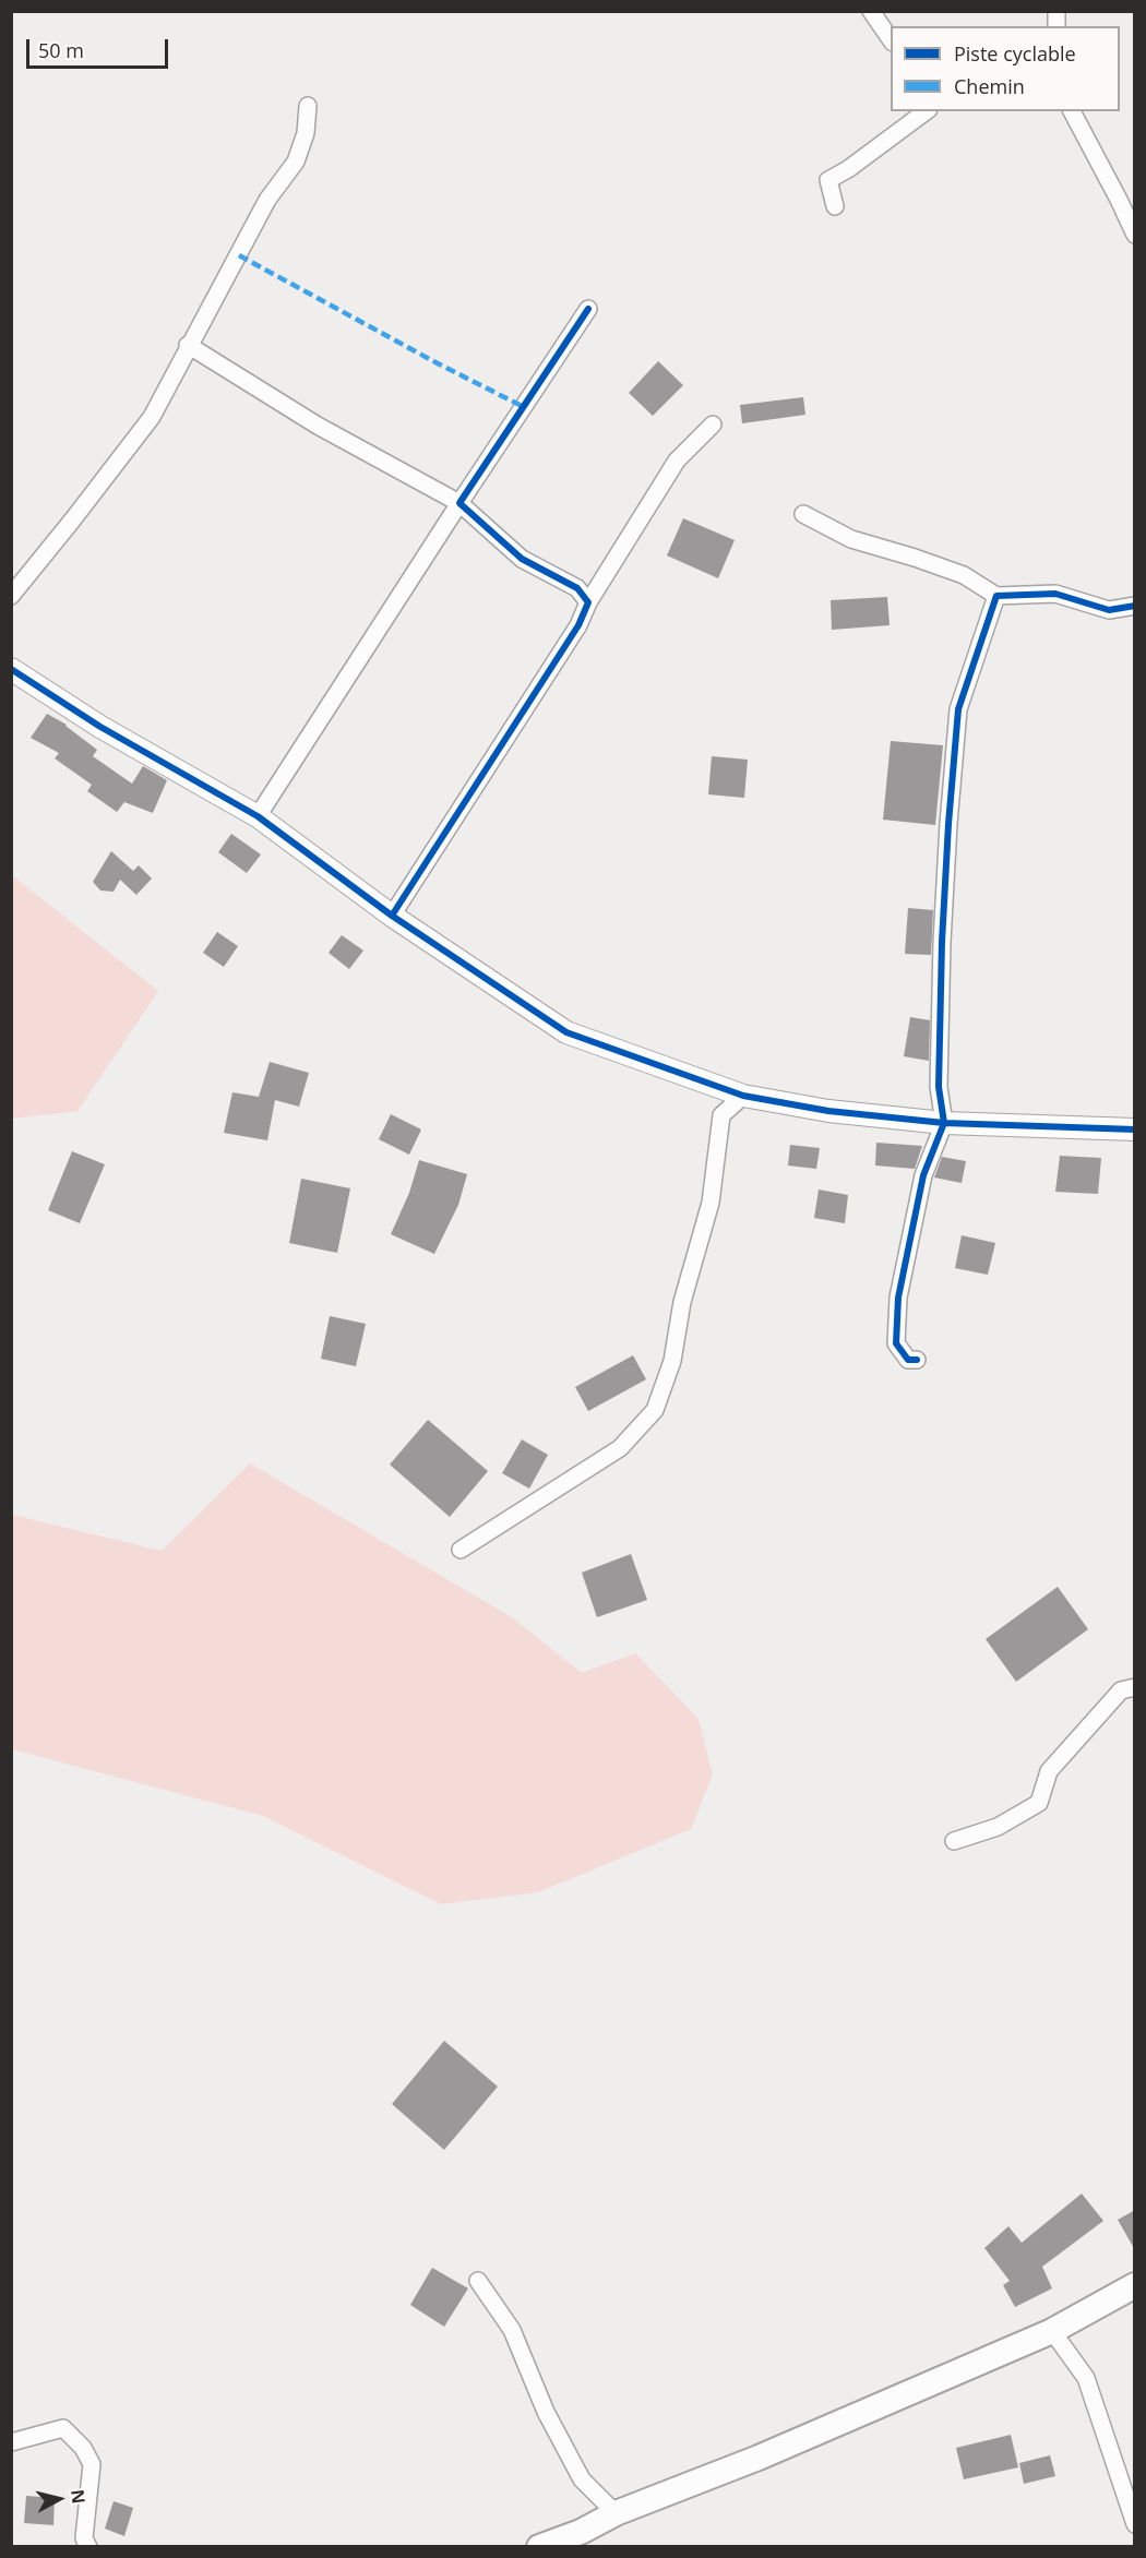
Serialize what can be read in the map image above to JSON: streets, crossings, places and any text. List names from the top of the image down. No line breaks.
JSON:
{"legend":["Piste cyclable","Chemin"],"scale_bar":"50 m","north":"right"}
